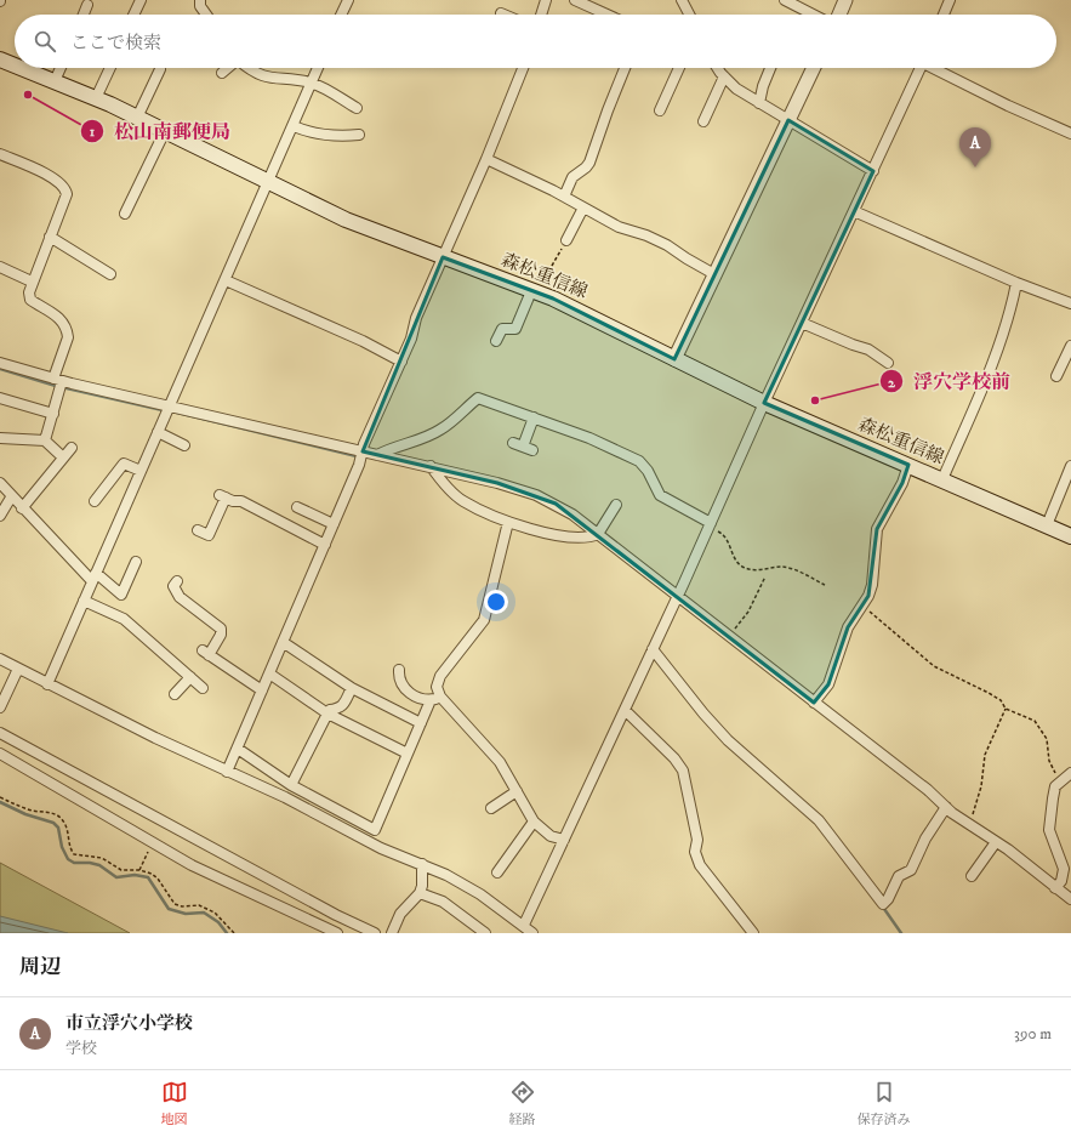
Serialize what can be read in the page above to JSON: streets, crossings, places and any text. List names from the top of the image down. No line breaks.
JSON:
{"streets":{"main road":["森松重信線"]},"places":["松山南郵便局","浮穴学校前"],"page":{"search":"ここで検索","pins":"A","heading":"周辺","list":[{"mark":"A","name":"市立浮穴小学校","note":"学校","value":"390 m"}],"nav":["地図","経路","保存済み"]}}
